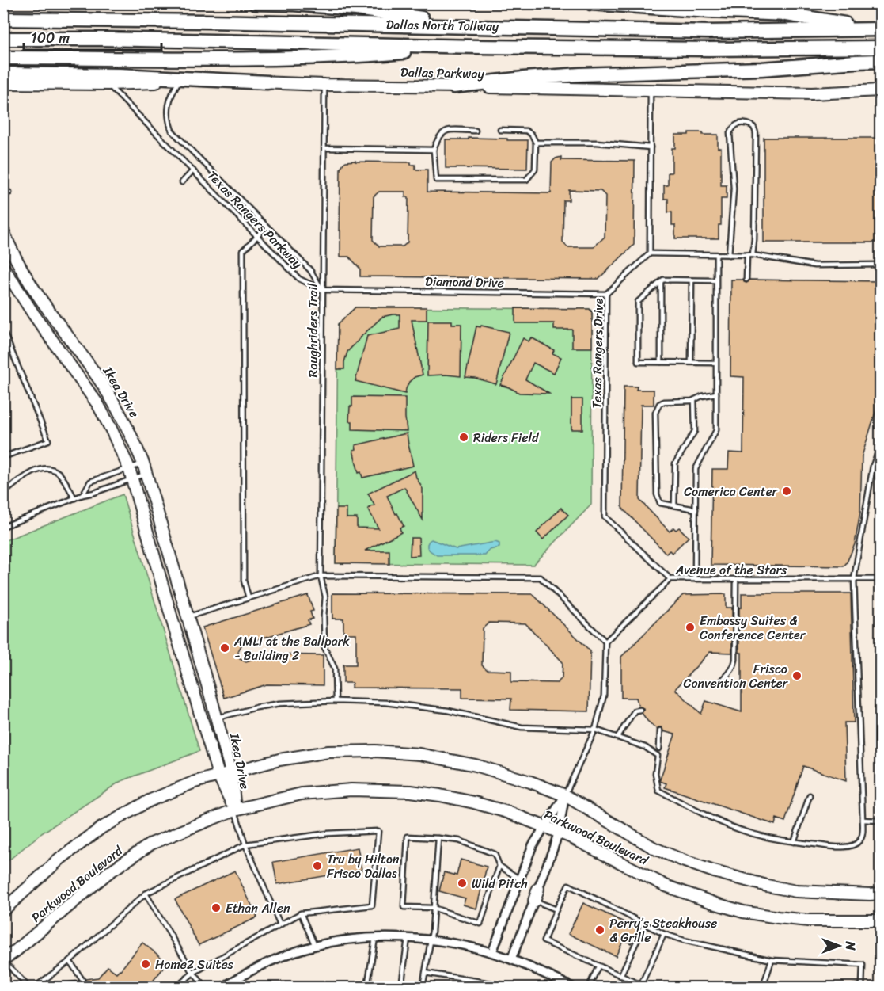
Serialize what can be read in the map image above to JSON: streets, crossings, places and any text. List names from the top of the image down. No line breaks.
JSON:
{"streets":{"highway":["Dallas North Tollway"],"main road":["Dallas Parkway","Ikea Drive","Parkwood Boulevard"],"lane":["Texas Rangers Parkway","Diamond Drive","Roughriders Trail","Texas Rangers Drive","Avenue of the Stars"]},"crossings":[["Dallas Parkway","Texas Rangers Parkway"],["Dallas Parkway","Roughriders Trail"],["Texas Rangers Parkway","Diamond Drive"],["Texas Rangers Parkway","Roughriders Trail"],["Diamond Drive","Roughriders Trail"],["Diamond Drive","Texas Rangers Drive"],["Texas Rangers Drive","Avenue of the Stars"],["Ikea Drive","Parkwood Boulevard"]],"places":["Riders Field","Comerica Center","Embassy Suites & Conference Center","AMLI at the Ballpark - Building 2","Frisco Convention Center","Tru by Hilton Frisco Dallas","Wild Pitch","Ethan Allen","Perry’s Steakhouse & Grille","Home2 Suites"],"scale_bar":"100 m","north":"right"}
